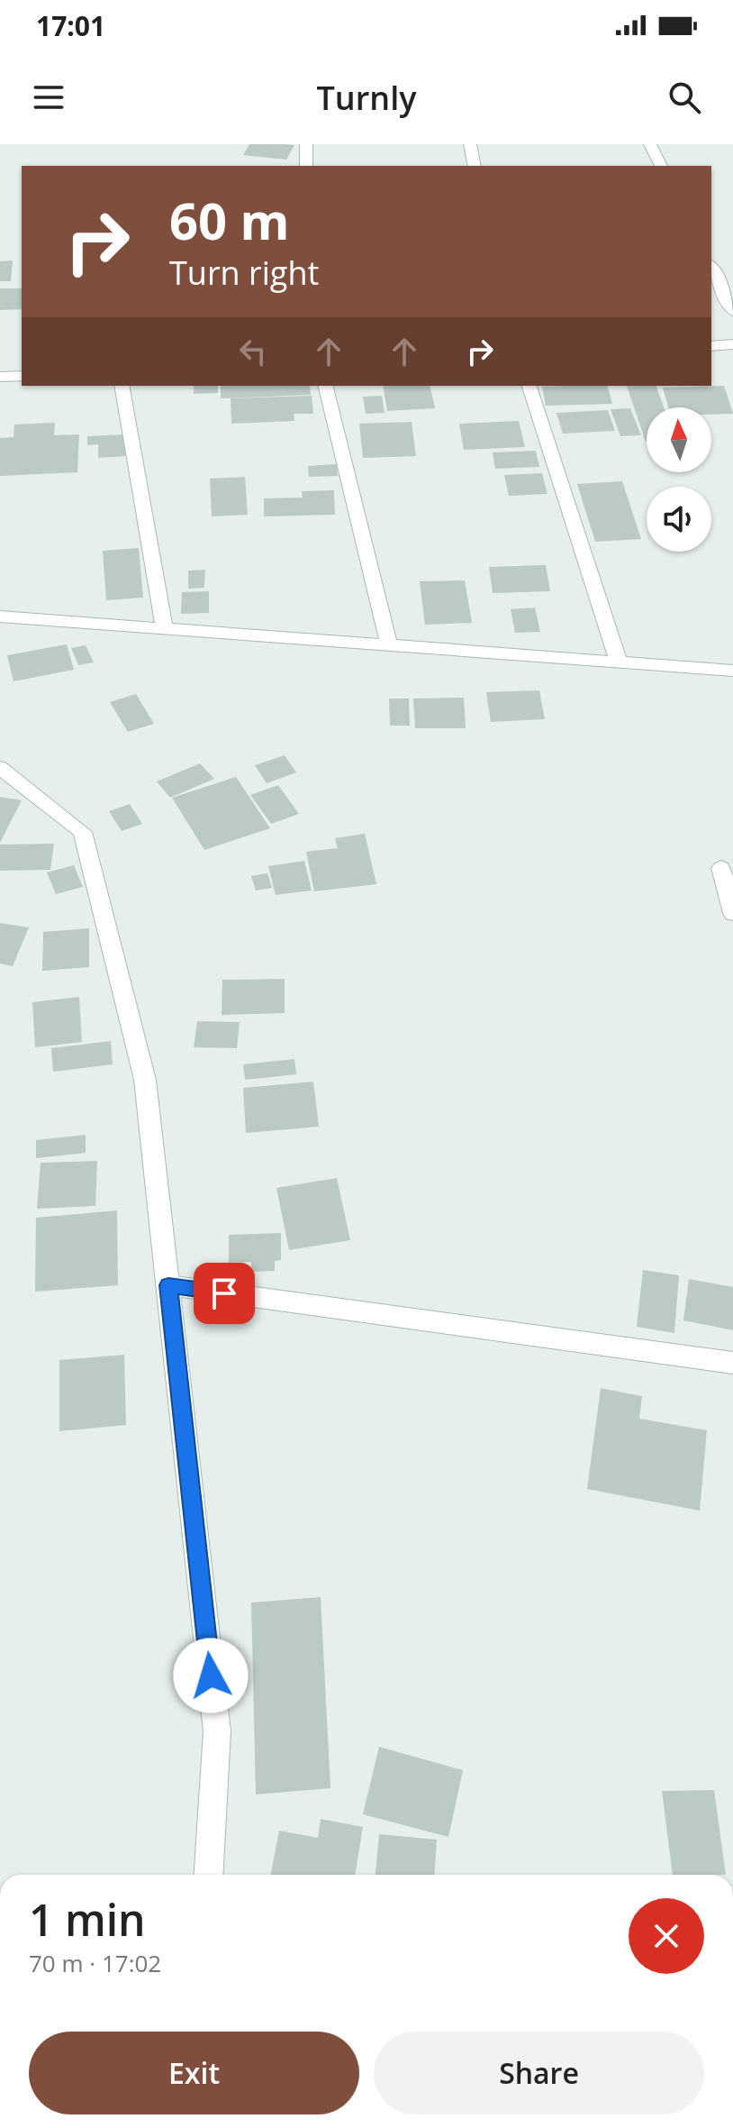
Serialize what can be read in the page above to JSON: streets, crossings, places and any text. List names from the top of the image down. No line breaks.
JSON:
{"north":"top","page":{"status":"17:01","header":"Turnly","turn":["60 m","Turn right"],"heading":["1 min","70 m · 17:02"],"buttons":["Exit","Share"]}}
